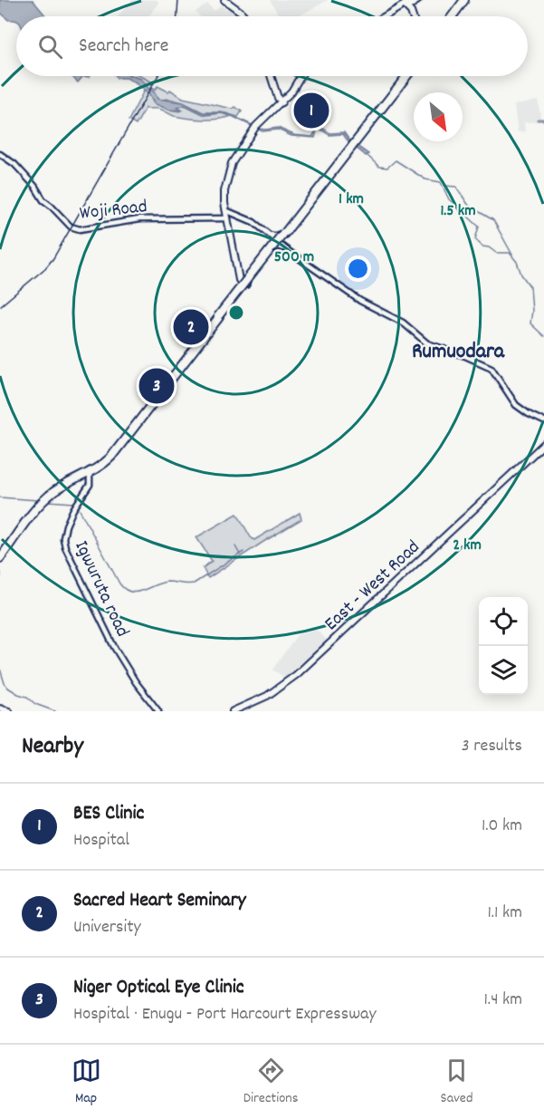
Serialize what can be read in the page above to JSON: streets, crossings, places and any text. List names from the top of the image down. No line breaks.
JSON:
{"streets":{"main road":["Woji Road","East - West Road","Igwuruta road"]},"districts":["Rumuodara"],"north":"bottom right","page":{"search":"Search here","pins":["1","2","3"],"heading":["Nearby","3 results"],"list":[{"mark":"1","name":"BES Clinic","note":"Hospital","value":"1.0 km"},{"mark":"2","name":"Sacred Heart Seminary","note":"University","value":"1.1 km"},{"mark":"3","name":"Niger Optical Eye Clinic","note":"Hospital · Enugu - Port Harcourt Expressway","value":"1.4 km"}],"nav":["Map","Directions","Saved"]},"rings":["1 km","1.5 km","500 m","2 km"]}
